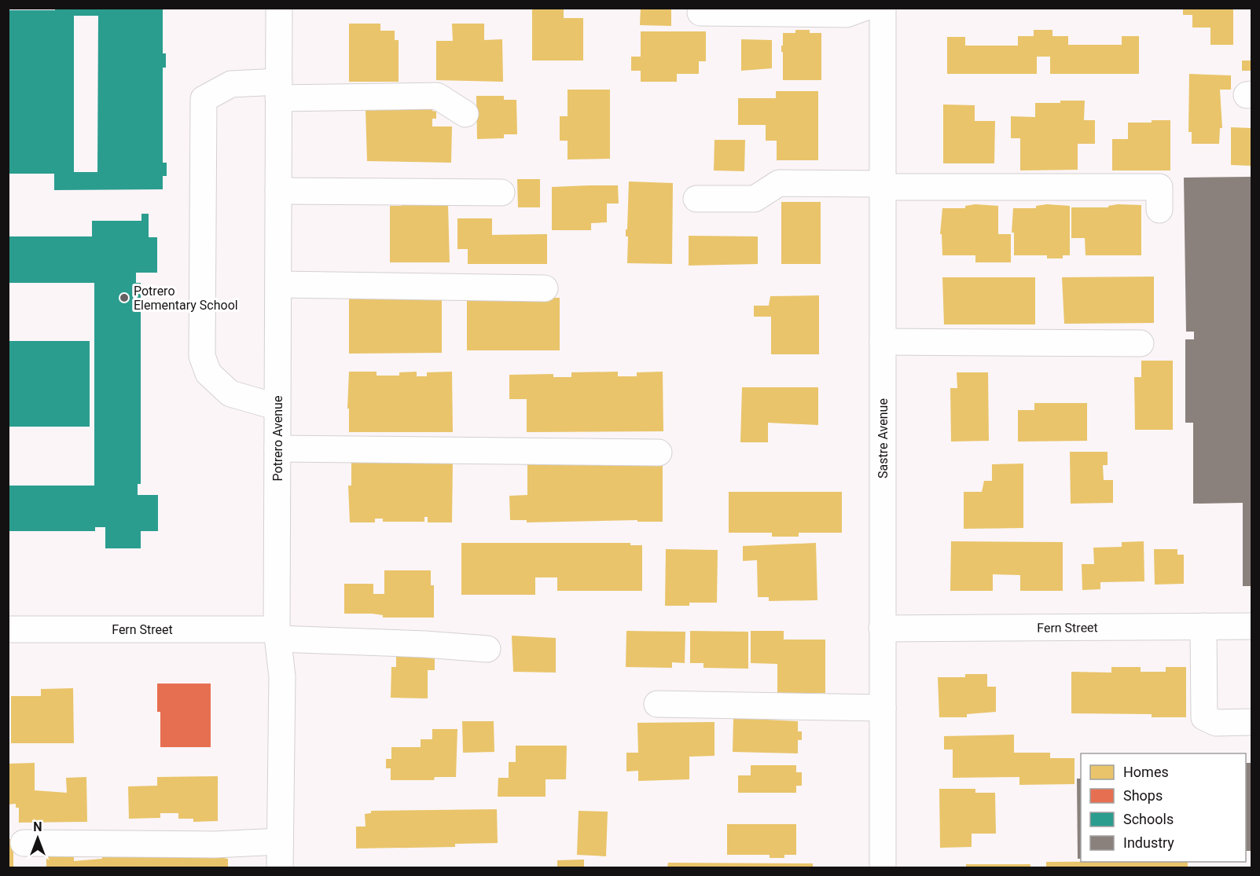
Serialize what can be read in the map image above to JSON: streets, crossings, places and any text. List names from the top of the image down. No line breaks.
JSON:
{"streets":{"street":["Potrero Avenue","Sastre Avenue","Fern Street"]},"crossings":[["Potrero Avenue","Fern Street"],["Sastre Avenue","Fern Street"]],"places":["Potrero Elementary School"],"legend":["Homes","Shops","Schools","Industry"],"north":"top"}
